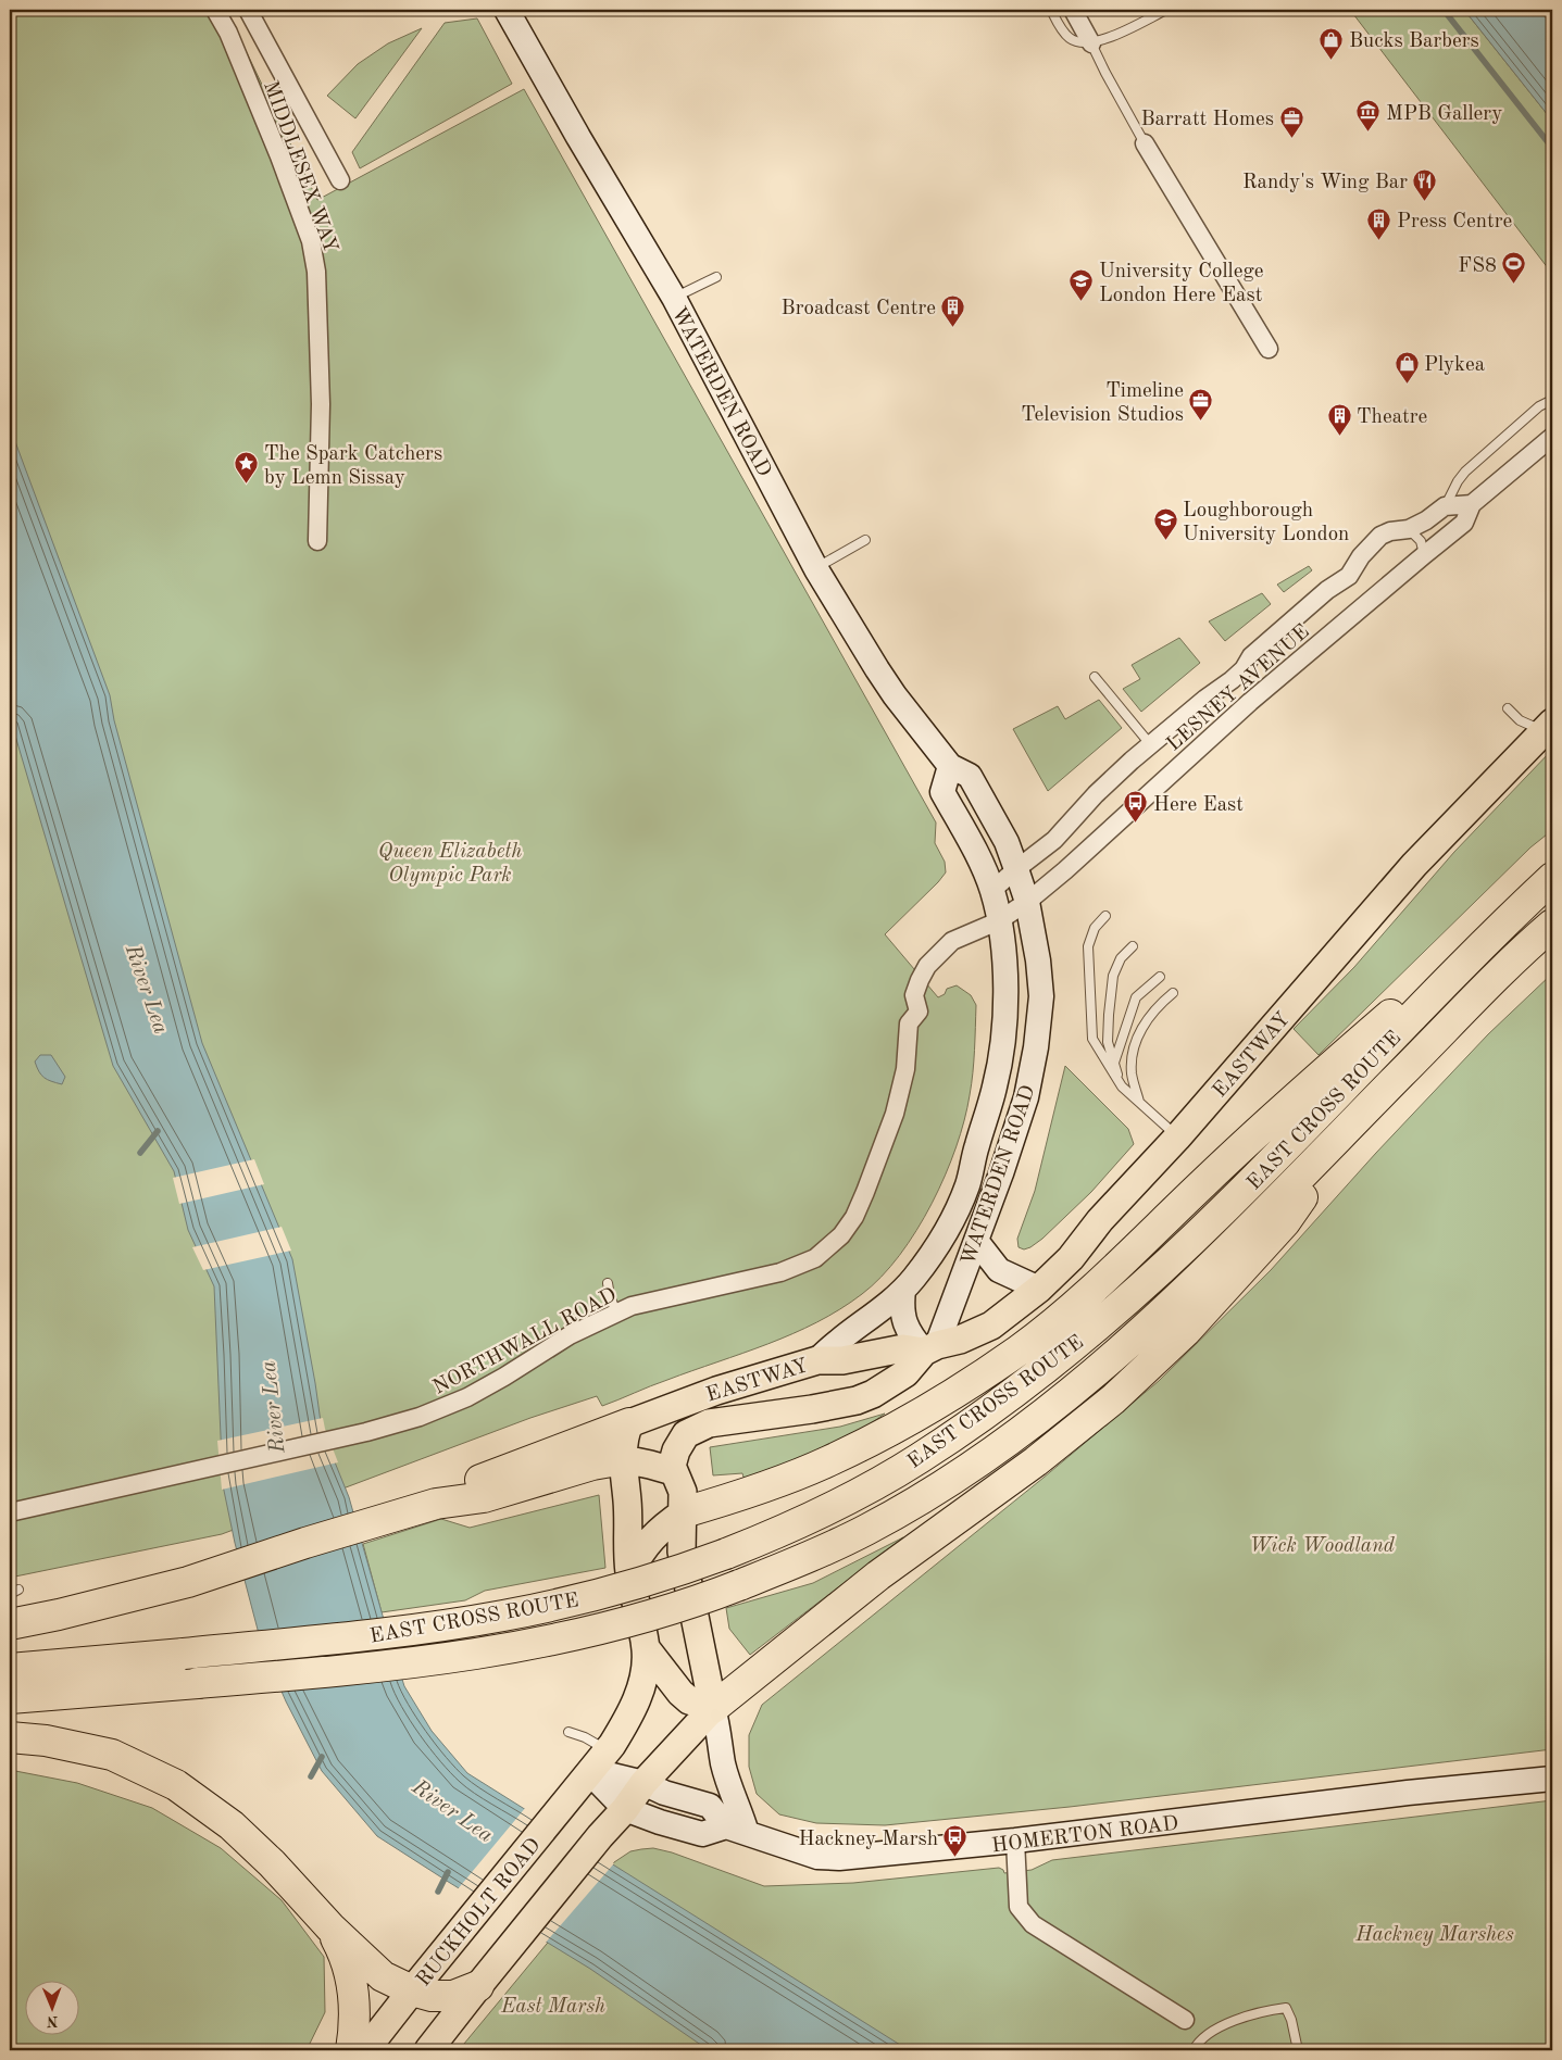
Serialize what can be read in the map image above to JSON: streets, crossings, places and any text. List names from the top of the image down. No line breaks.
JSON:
{"streets":{"highway":["EAST CROSS ROUTE"],"main road":["EASTWAY","RUCKHOLT ROAD"],"street":["MIDDLESEX WAY","WATERDEN ROAD","LESNEY AVENUE","NORTHWALL ROAD","HOMERTON ROAD"]},"crossings":[["WATERDEN ROAD","LESNEY AVENUE"],["WATERDEN ROAD","EASTWAY"],["WATERDEN ROAD","NORTHWALL ROAD"],["LESNEY AVENUE","NORTHWALL ROAD"]],"water":["River Lea"],"parks":["Queen Elizabeth Olympic Park","Wick Woodland","Hackney Marshes","East Marsh"],"places":{"shop":["Bucks Barbers","Plykea"],"museum":["MPB Gallery"],"office":["Barratt Homes","Timeline Television Studios"],"restaurant":["Randy's Wing Bar"],"building":["Press Centre","Broadcast Centre","Theatre"],"sports":["FS8"],"school or university":["University College London Here East","Loughborough University London"],"place":["The Spark Catchers by Lemn Sissay"],"bus stop":["Here East","Hackney Marsh"]},"north":"bottom"}
